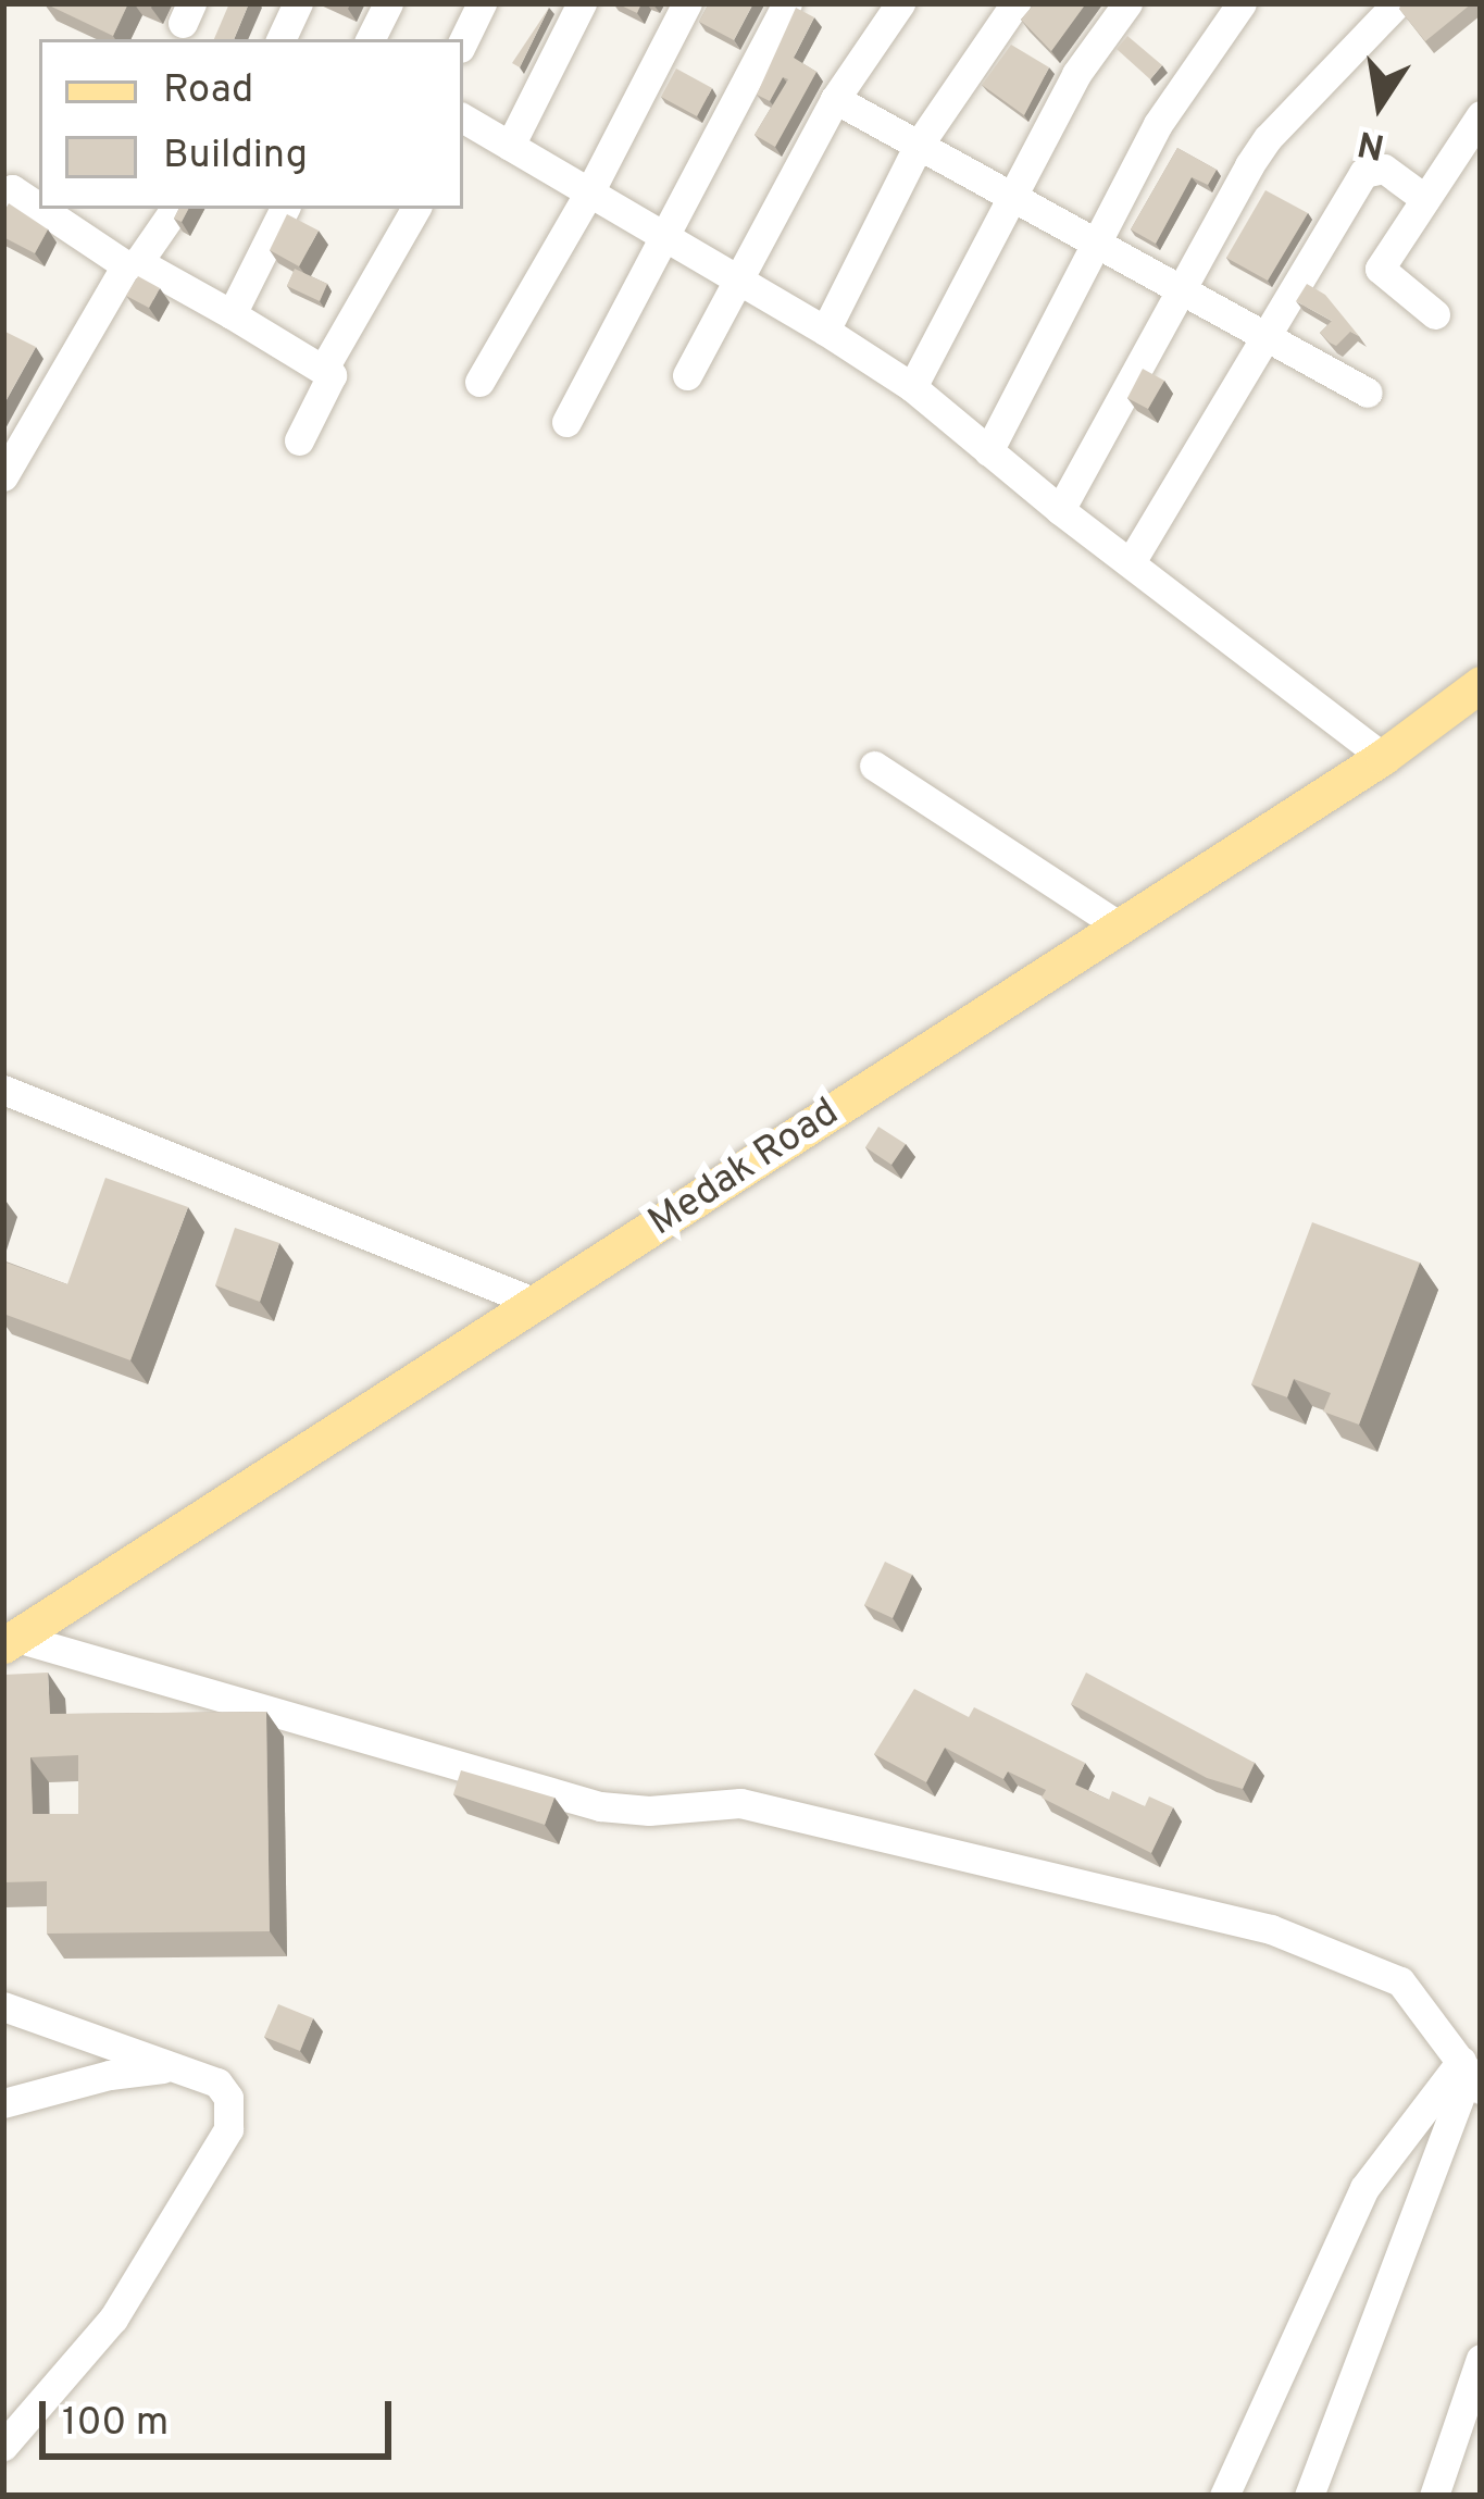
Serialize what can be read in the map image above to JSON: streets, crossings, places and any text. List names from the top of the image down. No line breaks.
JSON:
{"streets":{"main road":["Medak Road"]},"legend":["Road","Building"],"scale_bar":"100 m","north":"bottom"}
